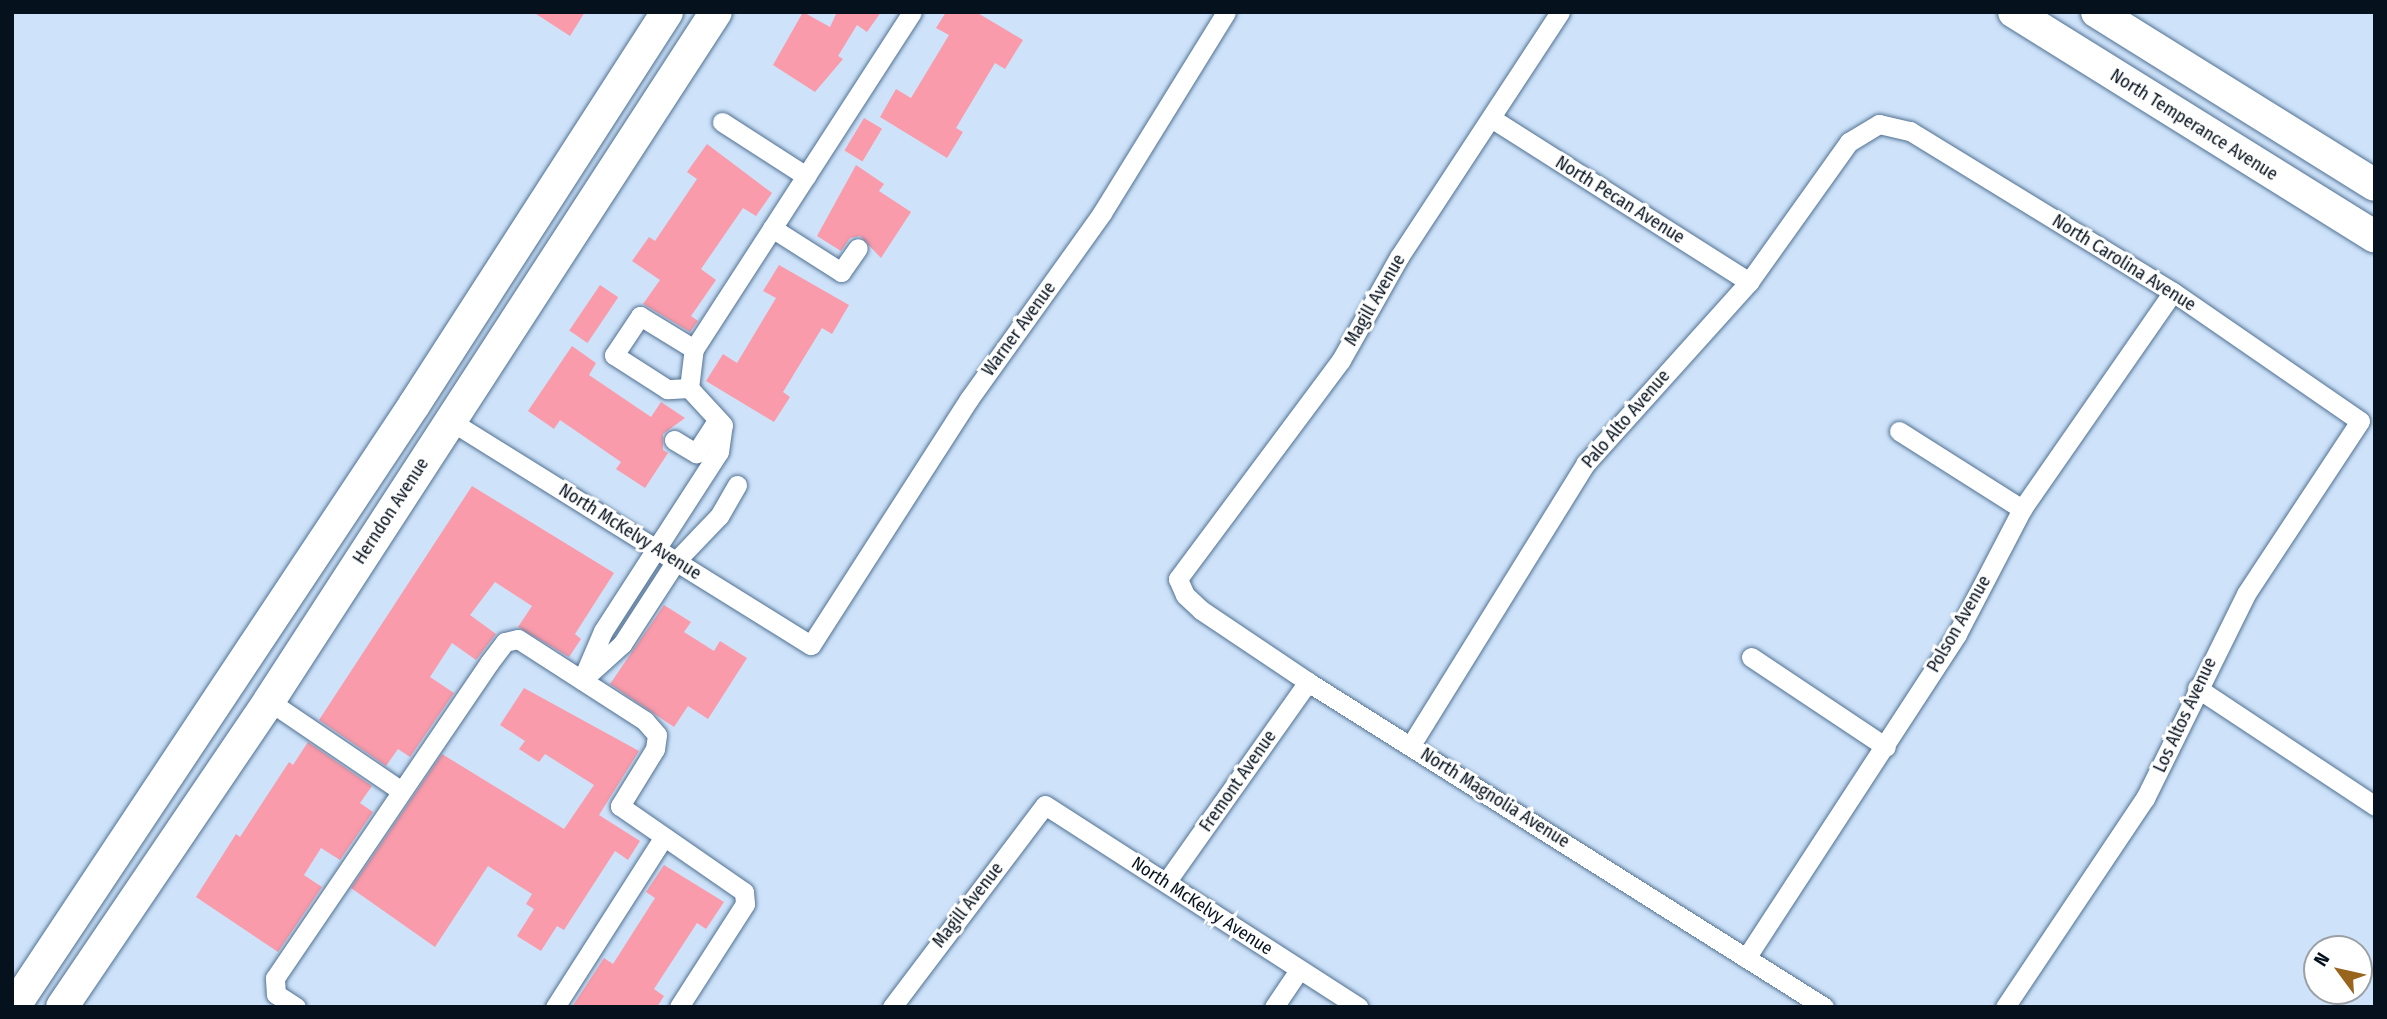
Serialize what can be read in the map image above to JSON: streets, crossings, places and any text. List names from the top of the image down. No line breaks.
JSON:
{"streets":{"main road":["North Temperance Avenue","Herndon Avenue"],"street":["North Pecan Avenue","North Carolina Avenue","Magill Avenue","Warner Avenue","Palo Alto Avenue","North McKelvy Avenue","Polson Avenue","Los Altos Avenue","Fremont Avenue","North Magnolia Avenue"]},"crossings":[["North Pecan Avenue","Magill Avenue"],["North Pecan Avenue","Palo Alto Avenue"],["North Carolina Avenue","Palo Alto Avenue"],["North Carolina Avenue","Polson Avenue"],["North Carolina Avenue","Los Altos Avenue"],["Magill Avenue","North McKelvy Avenue"],["Magill Avenue","North Magnolia Avenue"],["Warner Avenue","North McKelvy Avenue"],["Palo Alto Avenue","North Magnolia Avenue"],["Herndon Avenue","North McKelvy Avenue"],["North McKelvy Avenue","Fremont Avenue"],["Polson Avenue","North Magnolia Avenue"],["Fremont Avenue","North Magnolia Avenue"]],"north":"top left"}
